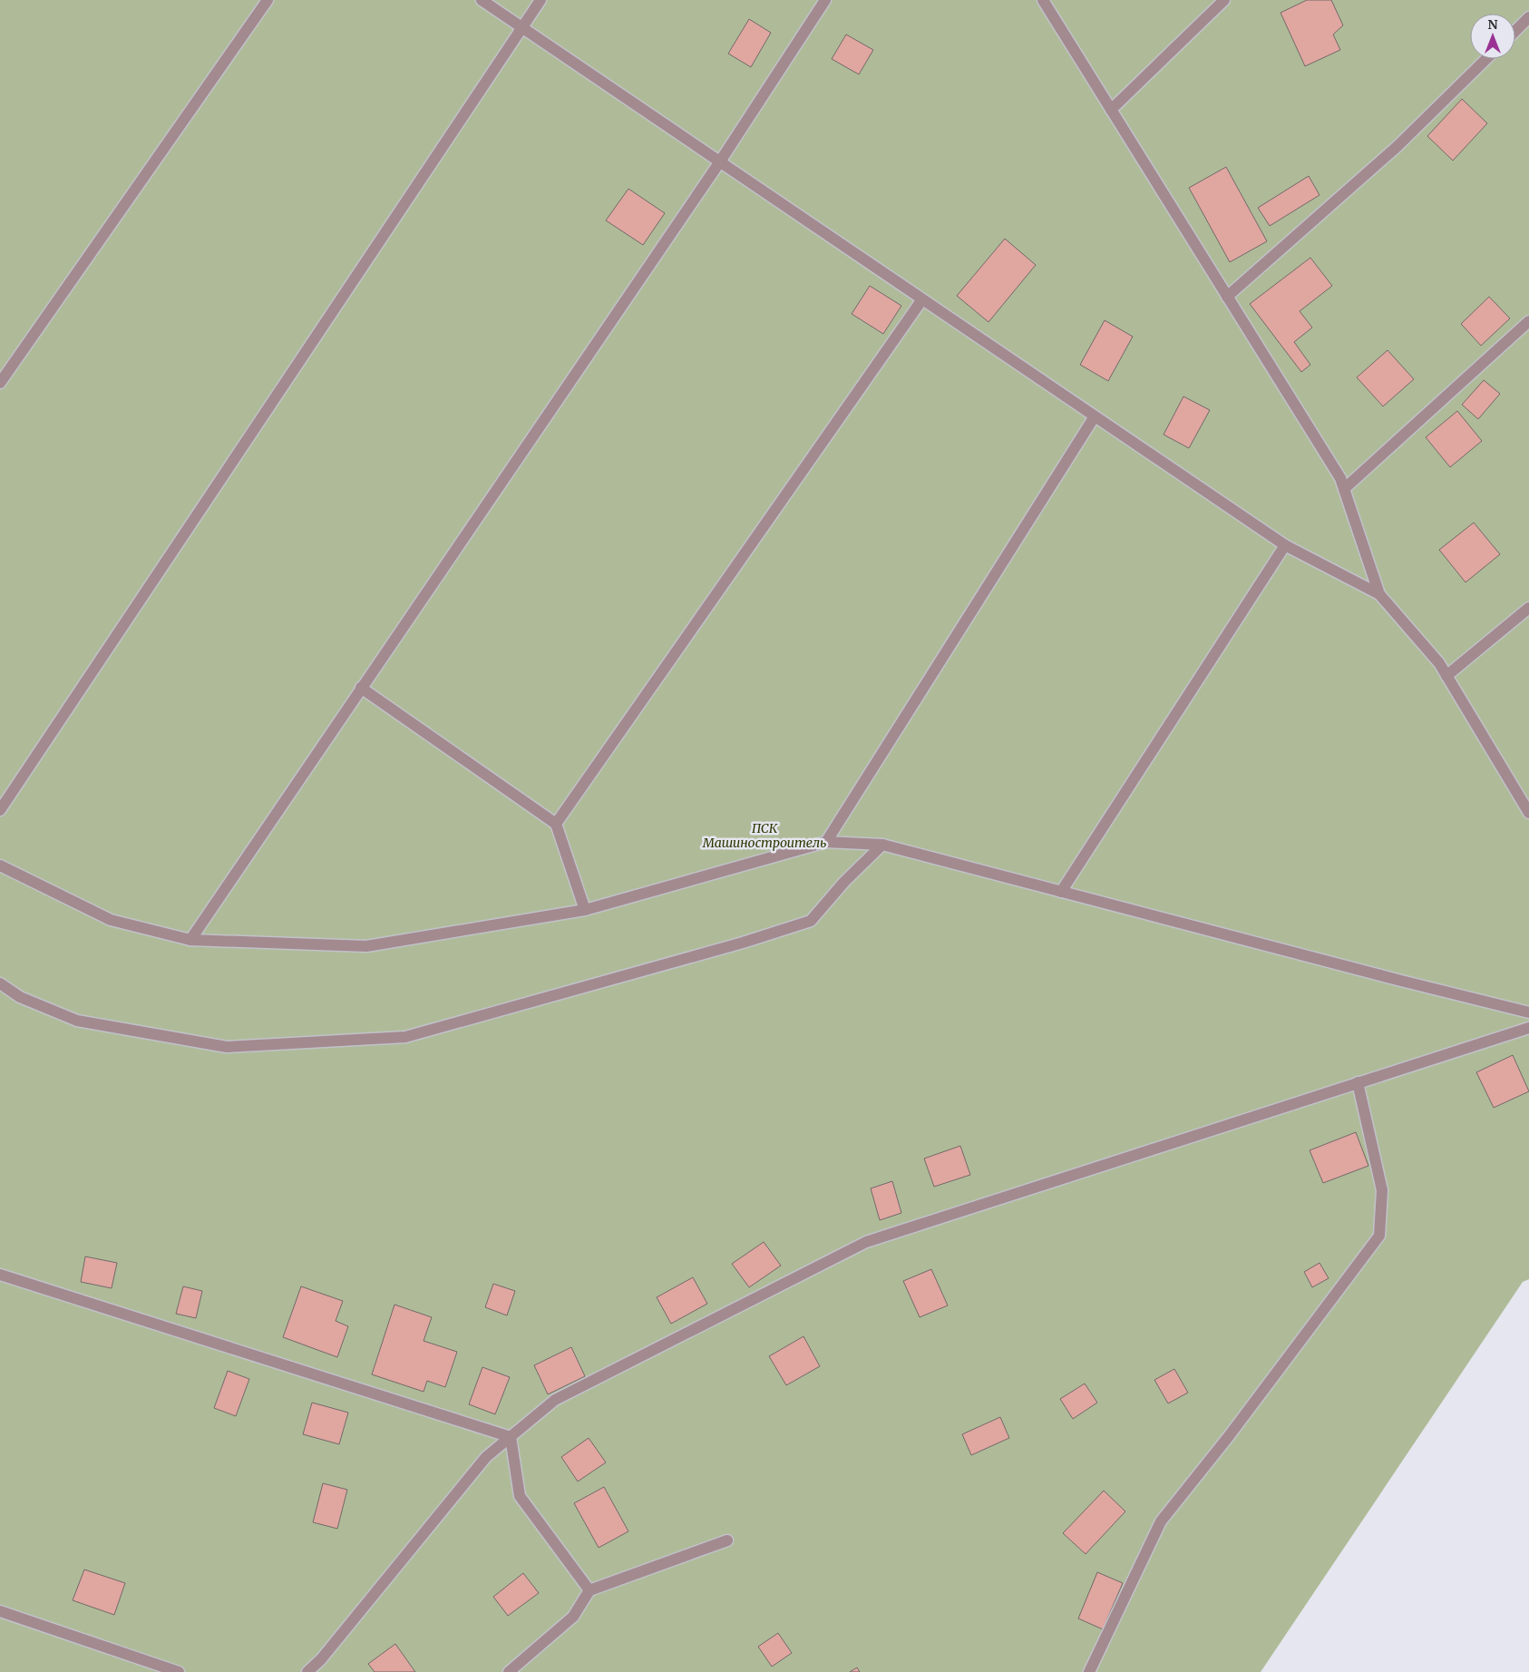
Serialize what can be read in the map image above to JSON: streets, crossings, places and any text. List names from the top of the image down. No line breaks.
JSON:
{"parks":["ПСК Машиностроитель"],"north":"top"}
